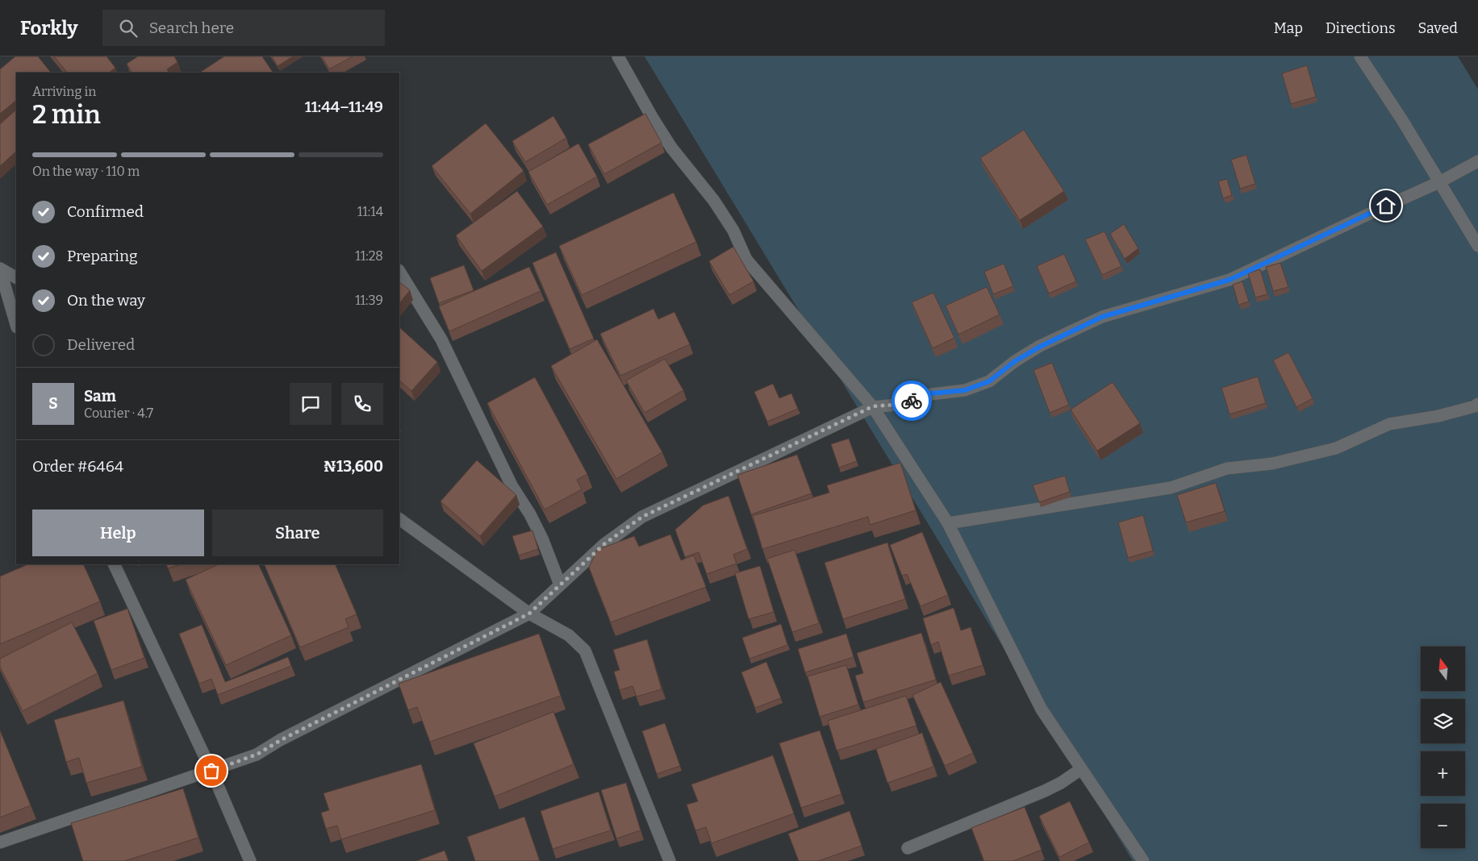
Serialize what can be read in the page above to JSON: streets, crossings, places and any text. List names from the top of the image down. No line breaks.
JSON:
{"north":"top","page":{"header":"Forkly","search":"Search here","nav":["Map","Directions","Saved"],"heading":["2 min","Arriving in","11:44–11:49"],"panel":["Sam","Courier · 4.7","Order #6464","₦13,600"],"bar":"On the way · 110 m","list":[["Confirmed","11:14"],["Preparing","11:28"],["On the way","11:39"],"Delivered"],"round":"S","buttons":["Help","Share"],"map_buttons":["+","−"]}}
